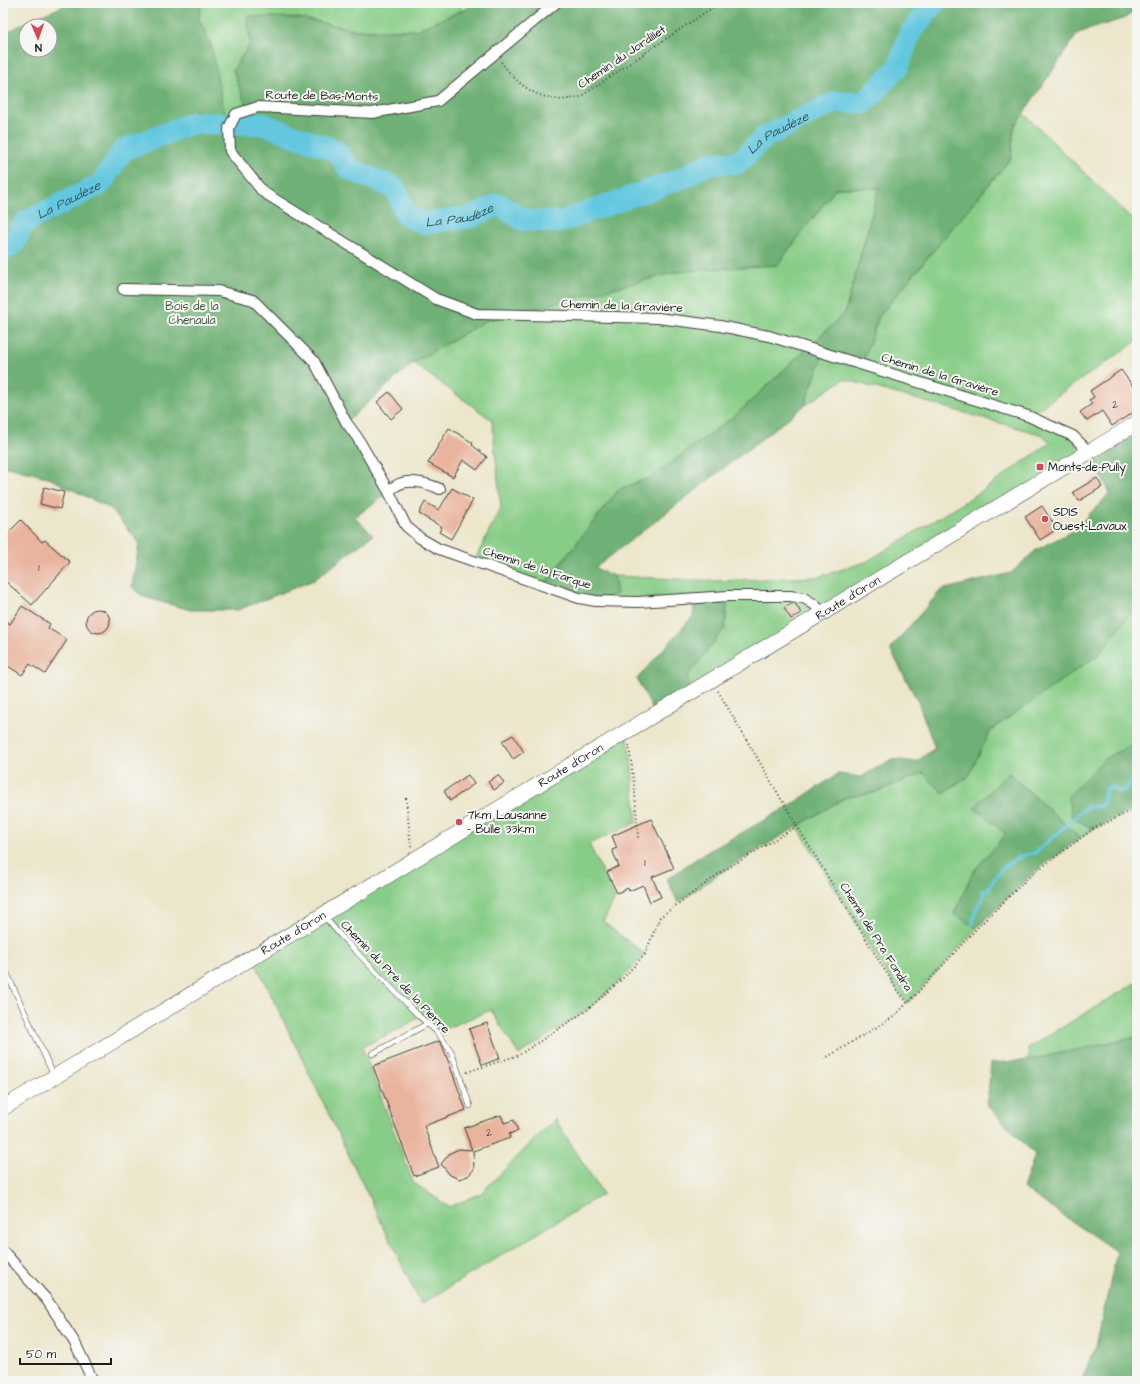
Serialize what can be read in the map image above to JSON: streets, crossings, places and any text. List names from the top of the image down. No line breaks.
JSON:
{"streets":{"main road":["Route d'Oron"],"street":["Route de Bas-Monts","Chemin de la Gravière","Chemin de la Farque"],"lane":["Chemin du Pré de la Pierre"],"path":["Chemin du Jordillet","Chemin de Pra Fondra"]},"crossings":[["Chemin du Jordillet","Route de Bas-Monts"],["Route de Bas-Monts","Chemin de la Gravière"],["Chemin de la Gravière","Route d'Oron"],["Chemin de la Farque","Route d'Oron"],["Route d'Oron","Chemin de Pra Fondra"],["Route d'Oron","Chemin du Pré de la Pierre"]],"water":["La Paudèze"],"parks":["Bois de la Chenaula"],"places":{"transit":["Monts-de-Pully"],"other":["SDIS Ouest-Lavaux","7km Lausanne - Bulle 33km"]},"house_numbers":["2","1","1","2"],"scale_bar":"50 m","north":"bottom"}
